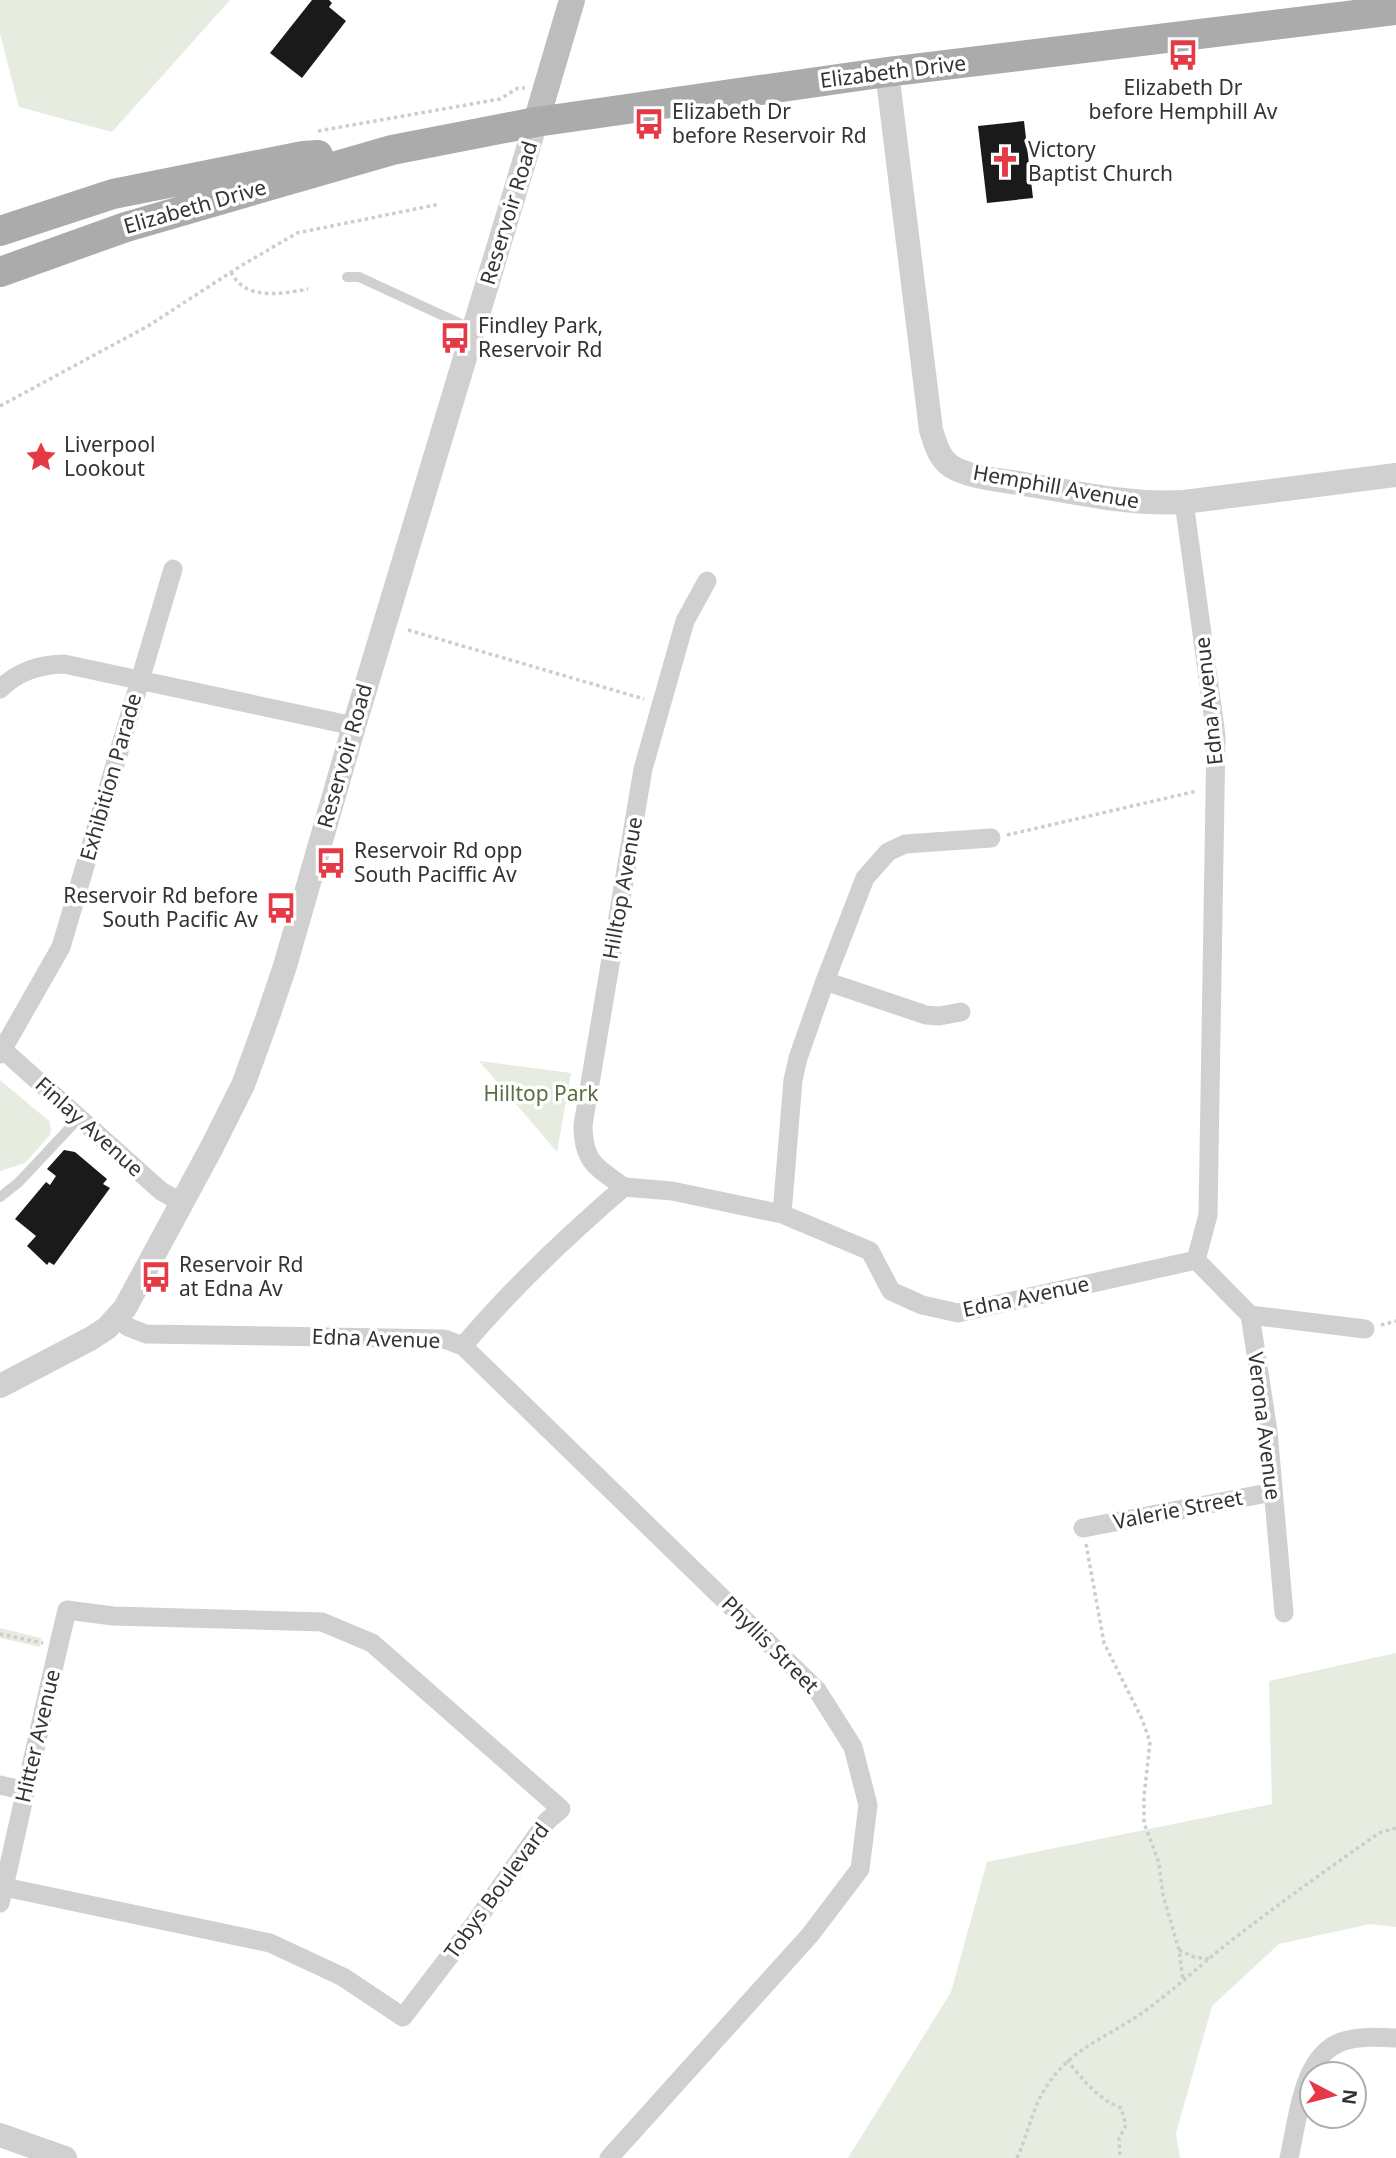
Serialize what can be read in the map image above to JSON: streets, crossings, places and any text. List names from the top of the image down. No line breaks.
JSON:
{"streets":{"main road":["Elizabeth Drive"],"street":["Reservoir Road","Hemphill Avenue","Edna Avenue","Exhibition Parade","Hilltop Avenue","Finlay Avenue","Verona Avenue","Valerie Street","Phyllis Street","Hitter Avenue","Tobys Boulevard"]},"crossings":[["Elizabeth Drive","Reservoir Road"],["Elizabeth Drive","Hemphill Avenue"],["Reservoir Road","Edna Avenue"],["Reservoir Road","Finlay Avenue"],["Hemphill Avenue","Edna Avenue"],["Edna Avenue","Hilltop Avenue"],["Edna Avenue","Phyllis Street"],["Exhibition Parade","Finlay Avenue"],["Verona Avenue","Valerie Street"],["Hitter Avenue","Tobys Boulevard"]],"parks":["Hilltop Park"],"places":{"bus stop":["Elizabeth Dr before Hemphill Av","Elizabeth Dr before Reservoir Rd","Findley Park, Reservoir Rd","Reservoir Rd opp South Paciffic Av","Reservoir Rd before South Pacific Av","Reservoir Rd at Edna Av"],"church":["Victory Baptist Church"],"place":["Liverpool Lookout"]},"north":"right"}
